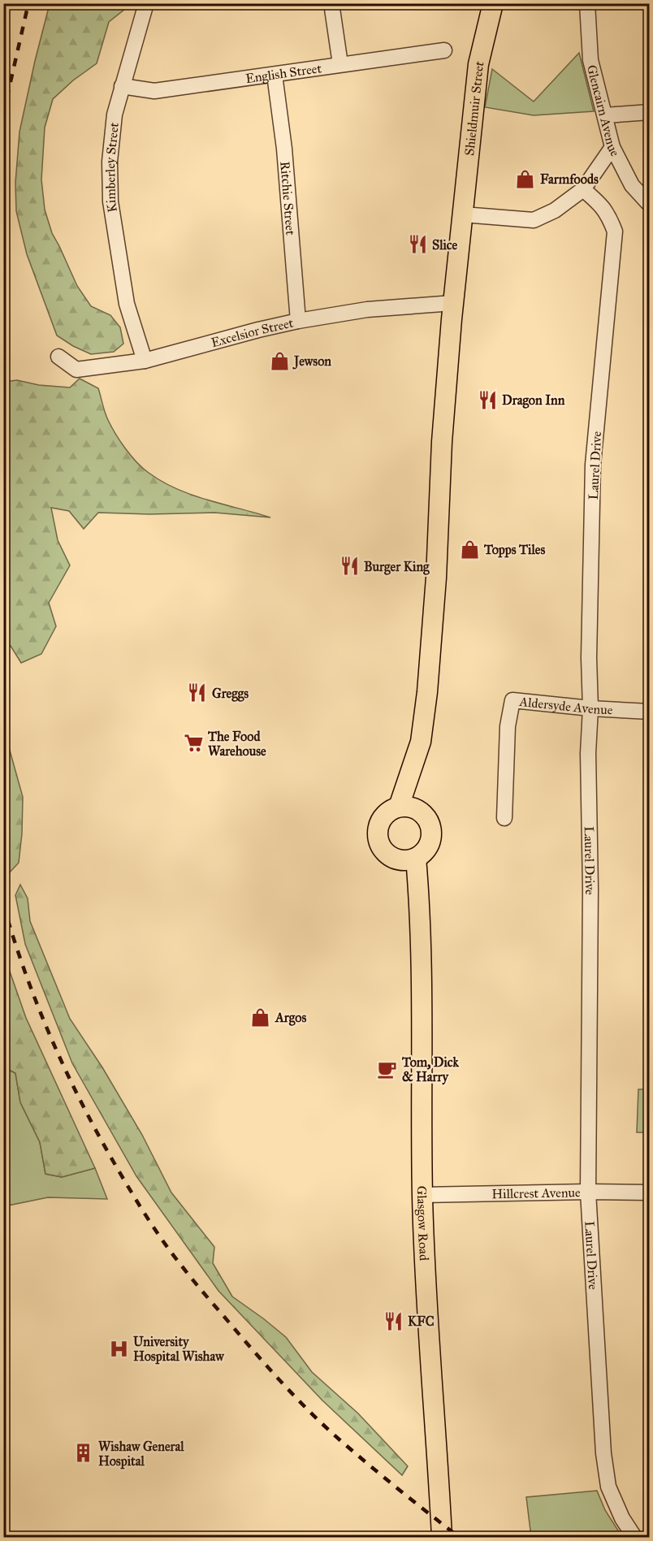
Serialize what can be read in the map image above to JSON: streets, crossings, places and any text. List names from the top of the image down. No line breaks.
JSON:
{"streets":{"main road":["Shieldmuir Street","Glasgow Road"],"street":["English Street","Glencairn Avenue","Kimberley Street","Ritchie Street","Excelsior Street","Laurel Drive","Aldersyde Avenue","Hillcrest Avenue"]},"crossings":[["English Street","Kimberley Street"],["English Street","Ritchie Street"],["Shieldmuir Street","Excelsior Street"],["Shieldmuir Street","Glasgow Road"],["Kimberley Street","Excelsior Street"],["Ritchie Street","Excelsior Street"],["Laurel Drive","Aldersyde Avenue"],["Laurel Drive","Hillcrest Avenue"],["Hillcrest Avenue","Glasgow Road"]],"places":{"shop":["Farmfoods","Jewson","Topps Tiles","Argos"],"restaurant":["Slice","Dragon Inn","Burger King","Greggs","KFC"],"supermarket":["The Food Warehouse"],"cafe":["Tom, Dick & Harry"],"hospital":["University Hospital Wishaw"],"building":["Wishaw General Hospital"]}}
